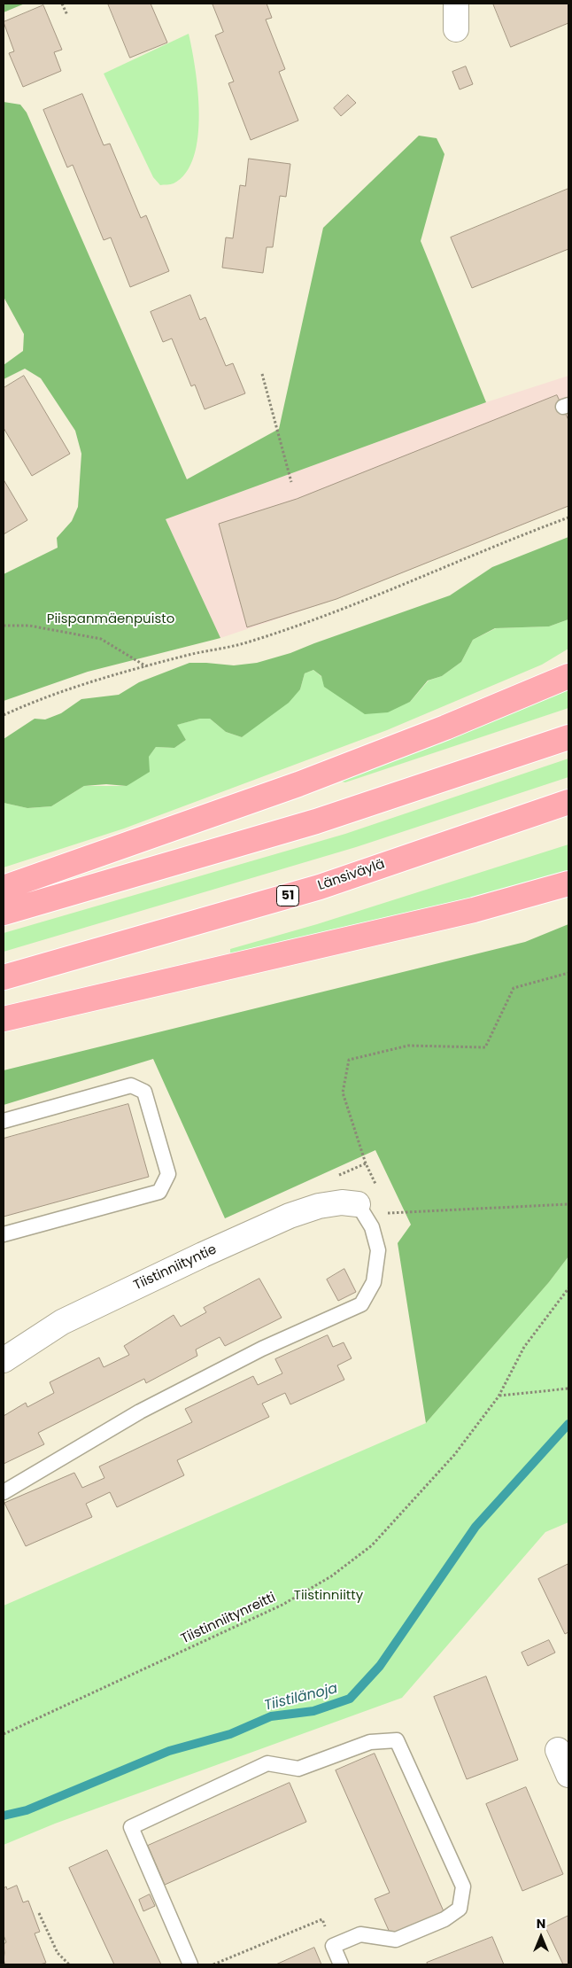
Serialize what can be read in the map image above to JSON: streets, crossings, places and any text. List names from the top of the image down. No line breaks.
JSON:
{"streets":{"highway":["Länsiväylä","51"],"street":["Tiistinniityntie"],"path":["Tiistinniitynreitti"]},"water":["Tiistilänoja"],"parks":["Piispanmäenpuisto","Tiistinniitty"],"north":"top"}
